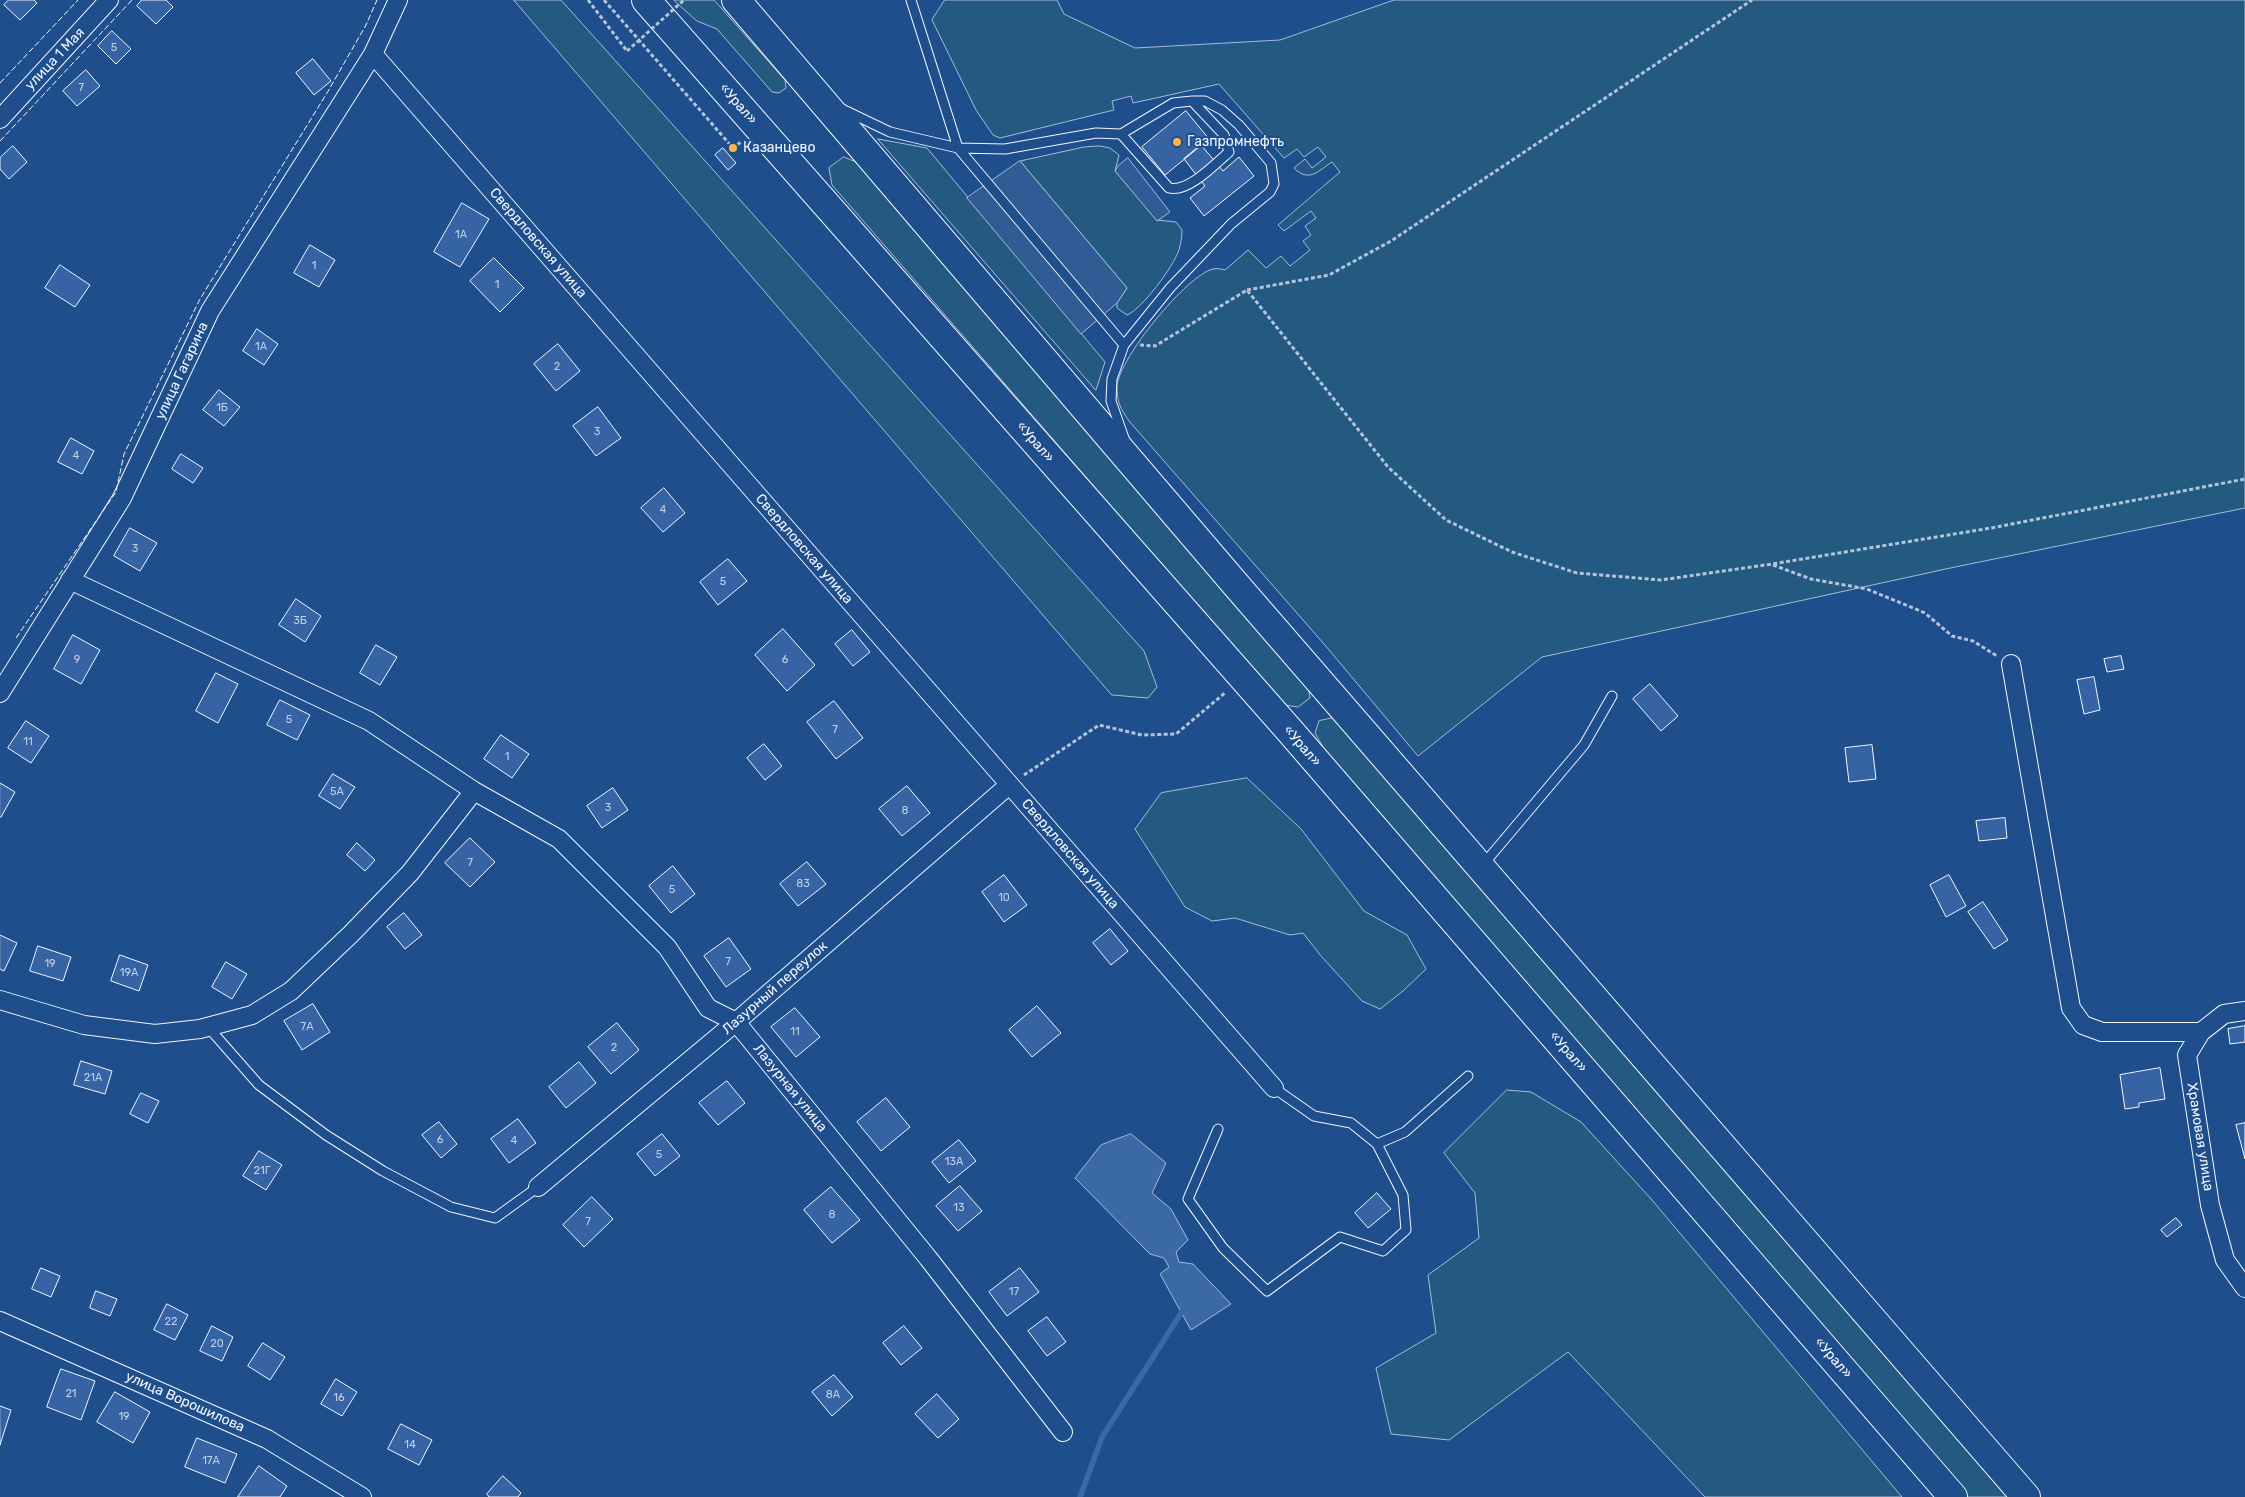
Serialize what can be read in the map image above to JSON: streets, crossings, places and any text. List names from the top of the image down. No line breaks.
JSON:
{"streets":{"main road":["«Урал»"],"street":["улица 1 Мая","Свердловская улица","улица Гагарина","Лазурный переулок","Лазурная улица","Храмовая улица","улица Ворошилова"]},"crossings":[["Свердловская улица","улица Гагарина"],["Свердловская улица","Лазурный переулок"],["улица Гагарина","Лазурная улица"],["Лазурный переулок","Лазурная улица"]],"places":["Газпромнефть","Казанцево"],"house_numbers":["5","7","1А","1","1","1А","2","1Б","3","4","4","3","5","3Б","9","6","5","7","11","1","5А","3","8","7","83","5","10","7","19","19А","7А","11","2","21А","6","4","5","13А","21Г","13","8","7","17","22","20","21","8А","16","19","14","17А"]}
